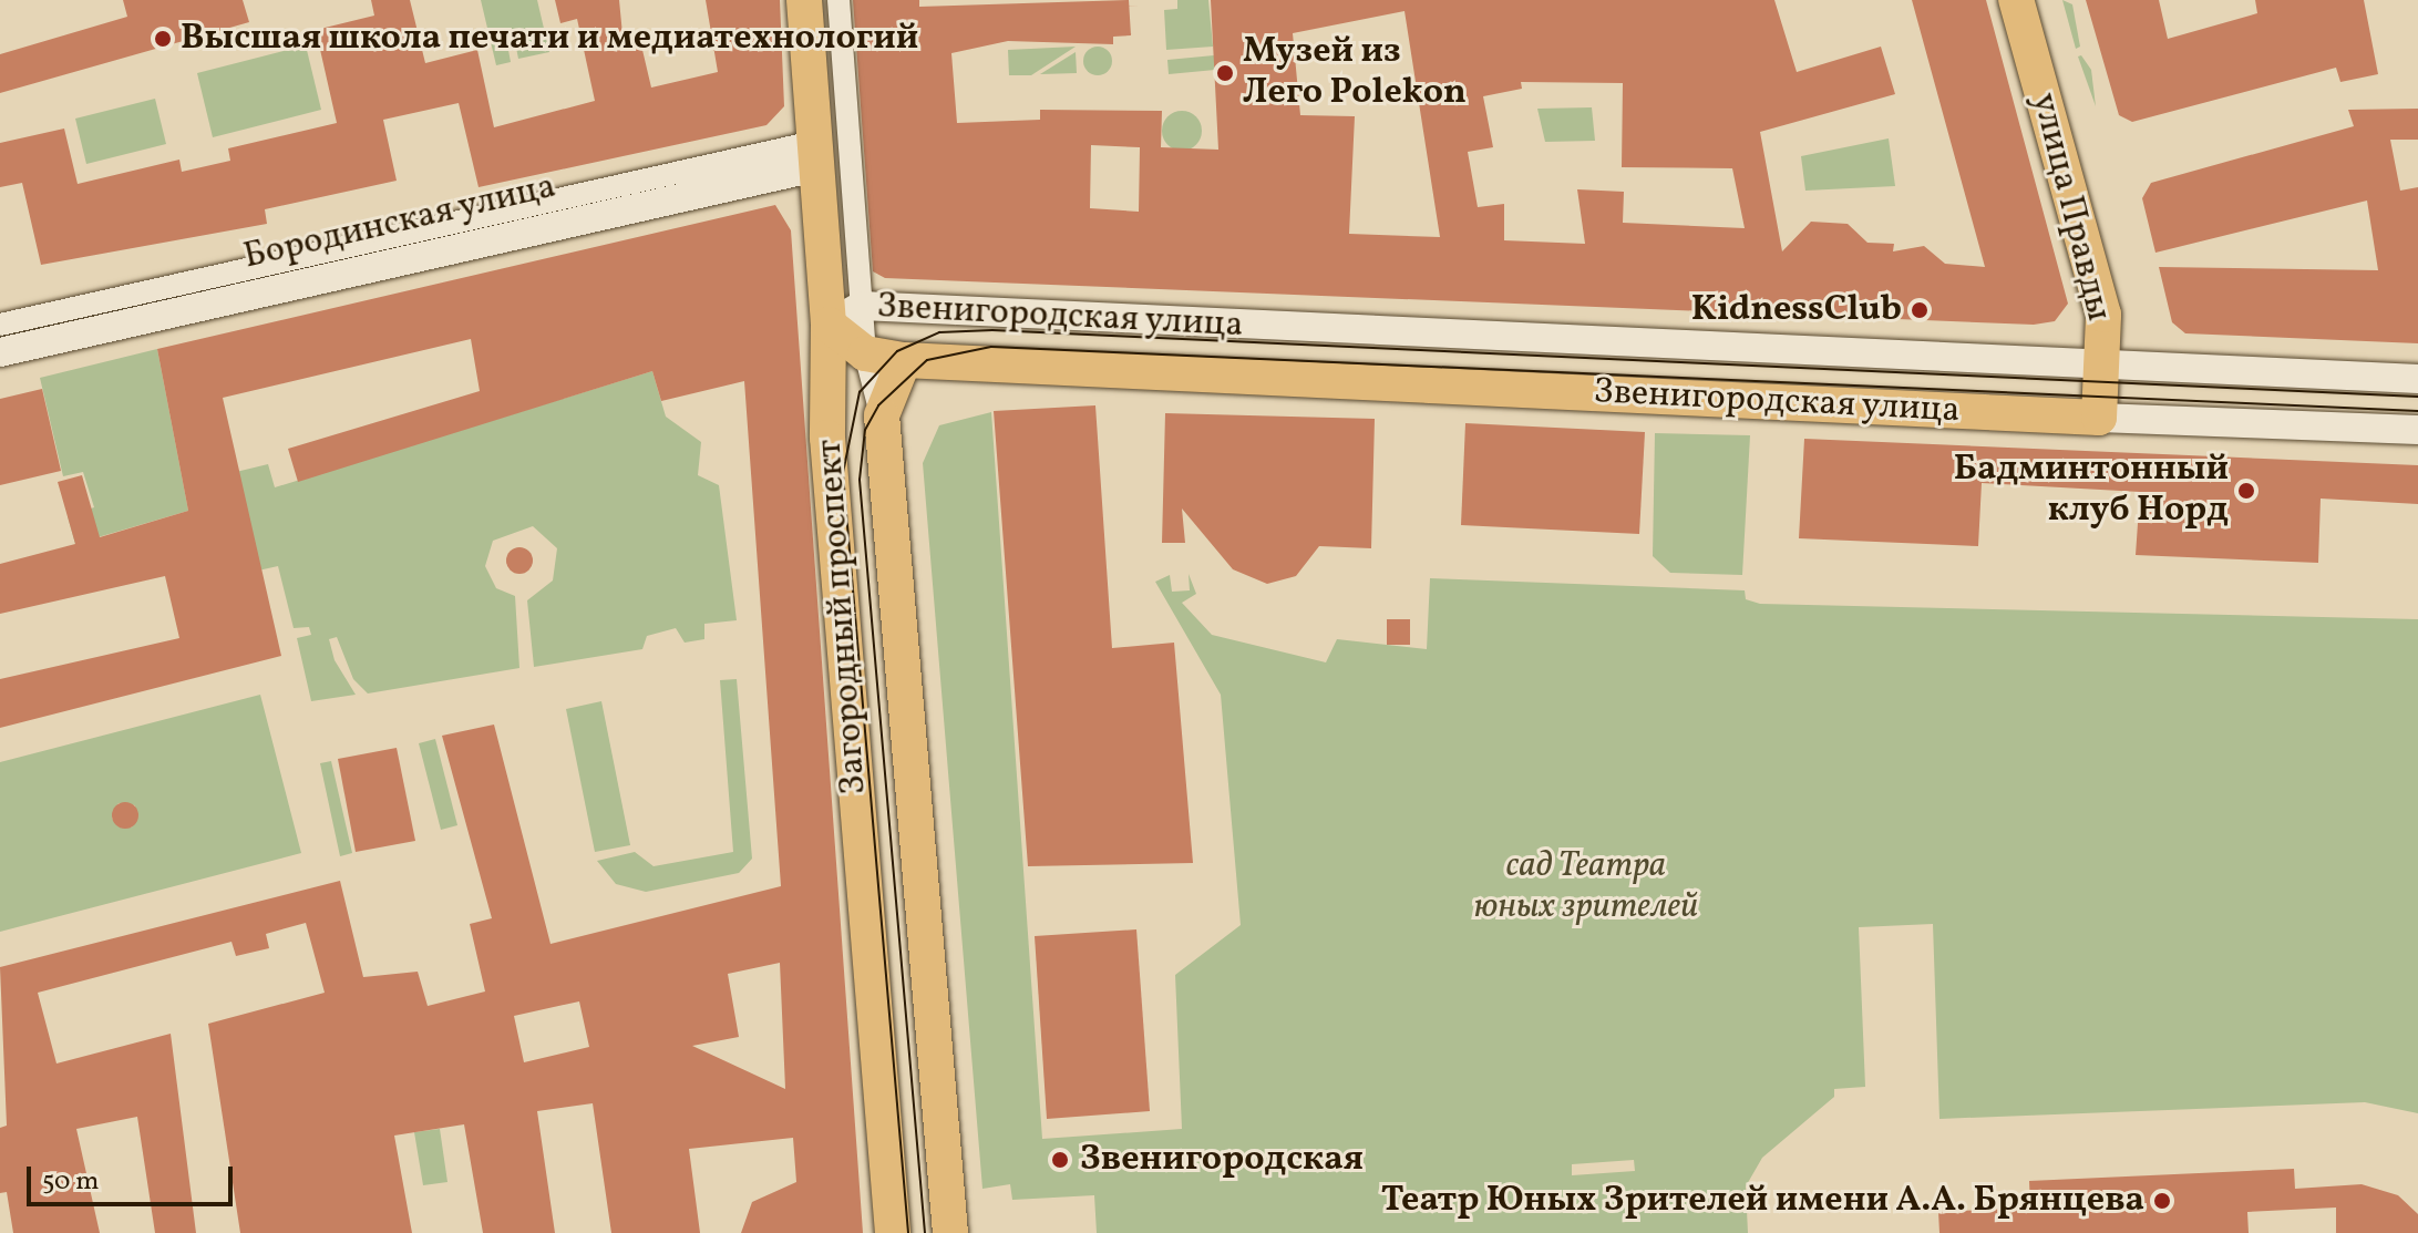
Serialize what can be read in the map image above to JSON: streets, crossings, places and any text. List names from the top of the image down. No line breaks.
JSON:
{"streets":{"main road":["улица Правды","Звенигородская улица","Загородный проспект"],"street":["Бородинская улица"]},"crossings":[["улица Правды","Звенигородская улица"],["Бородинская улица","Загородный проспект"],["Звенигородская улица","Загородный проспект"]],"parks":["сад Театра юных зрителей"],"places":["Высшая школа печати и медиатехнологий","Музей из Лего Polekon","KidnessClub","Бадминтонный клуб Норд","Звенигородская","Театр Юных Зрителей имени А.А. Брянцева"],"scale_bar":"50 m"}
